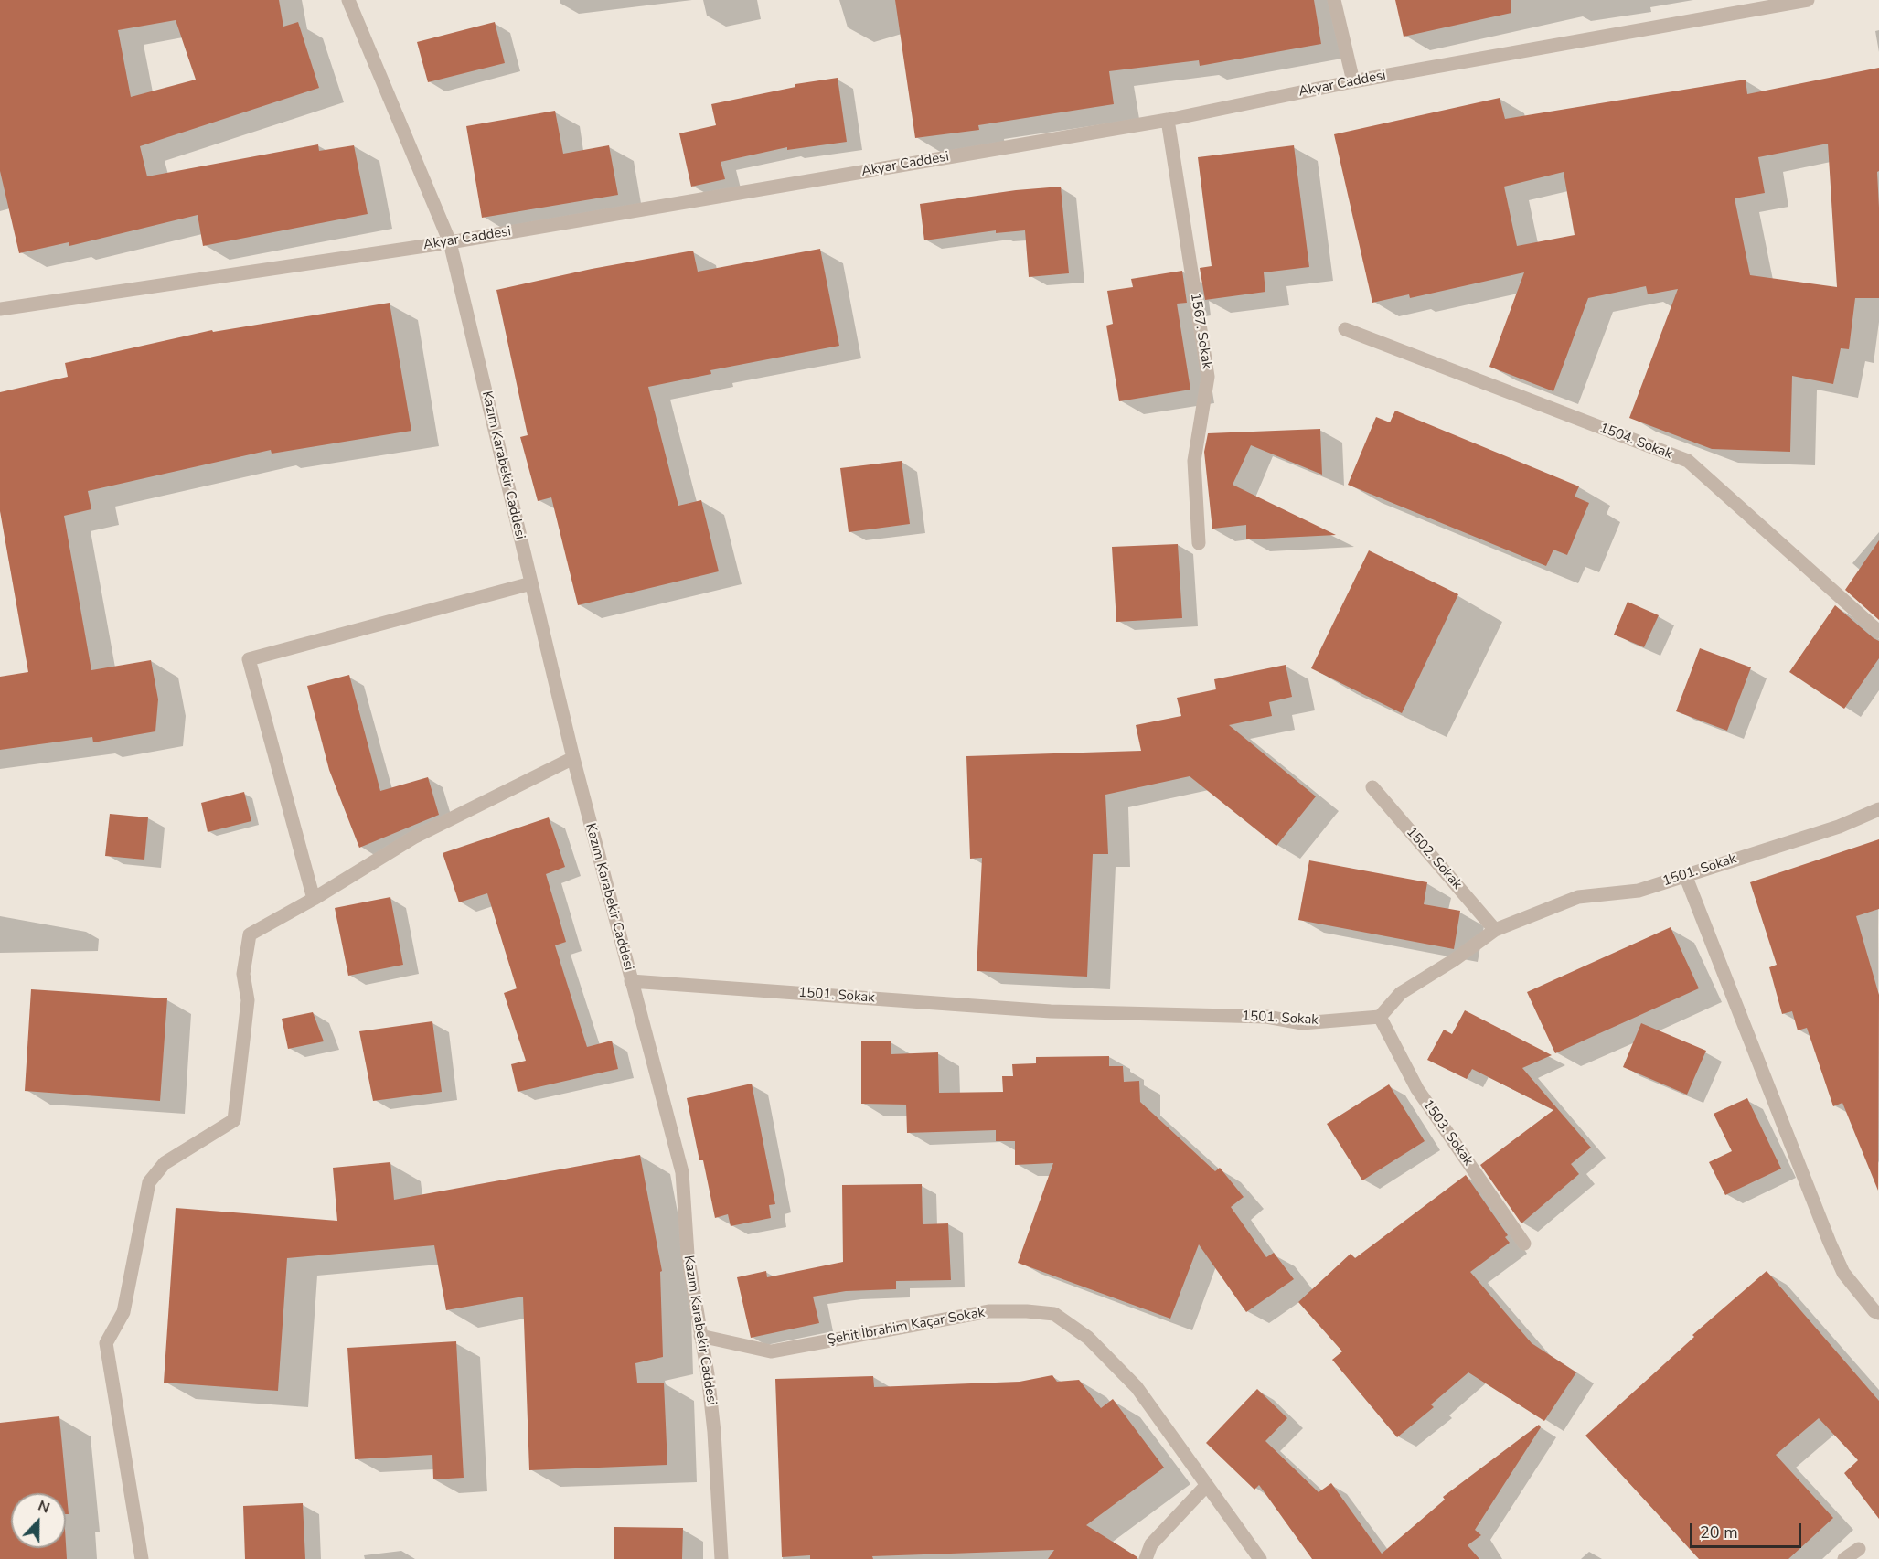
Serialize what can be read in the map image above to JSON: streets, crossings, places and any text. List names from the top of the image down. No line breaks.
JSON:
{"streets":{"street":["Akyar Caddesi","1567. Sokak","1504. Sokak","Kazım Karabekir Caddesi","1502. Sokak","1501. Sokak","1503. Sokak","Şehit İbrahim Kaçar Sokak"]},"crossings":[["Akyar Caddesi","1567. Sokak"],["Akyar Caddesi","Kazım Karabekir Caddesi"],["Kazım Karabekir Caddesi","1501. Sokak"],["Kazım Karabekir Caddesi","Şehit İbrahim Kaçar Sokak"],["1502. Sokak","1501. Sokak"],["1501. Sokak","1503. Sokak"]],"scale_bar":"20 m","north":"top"}
